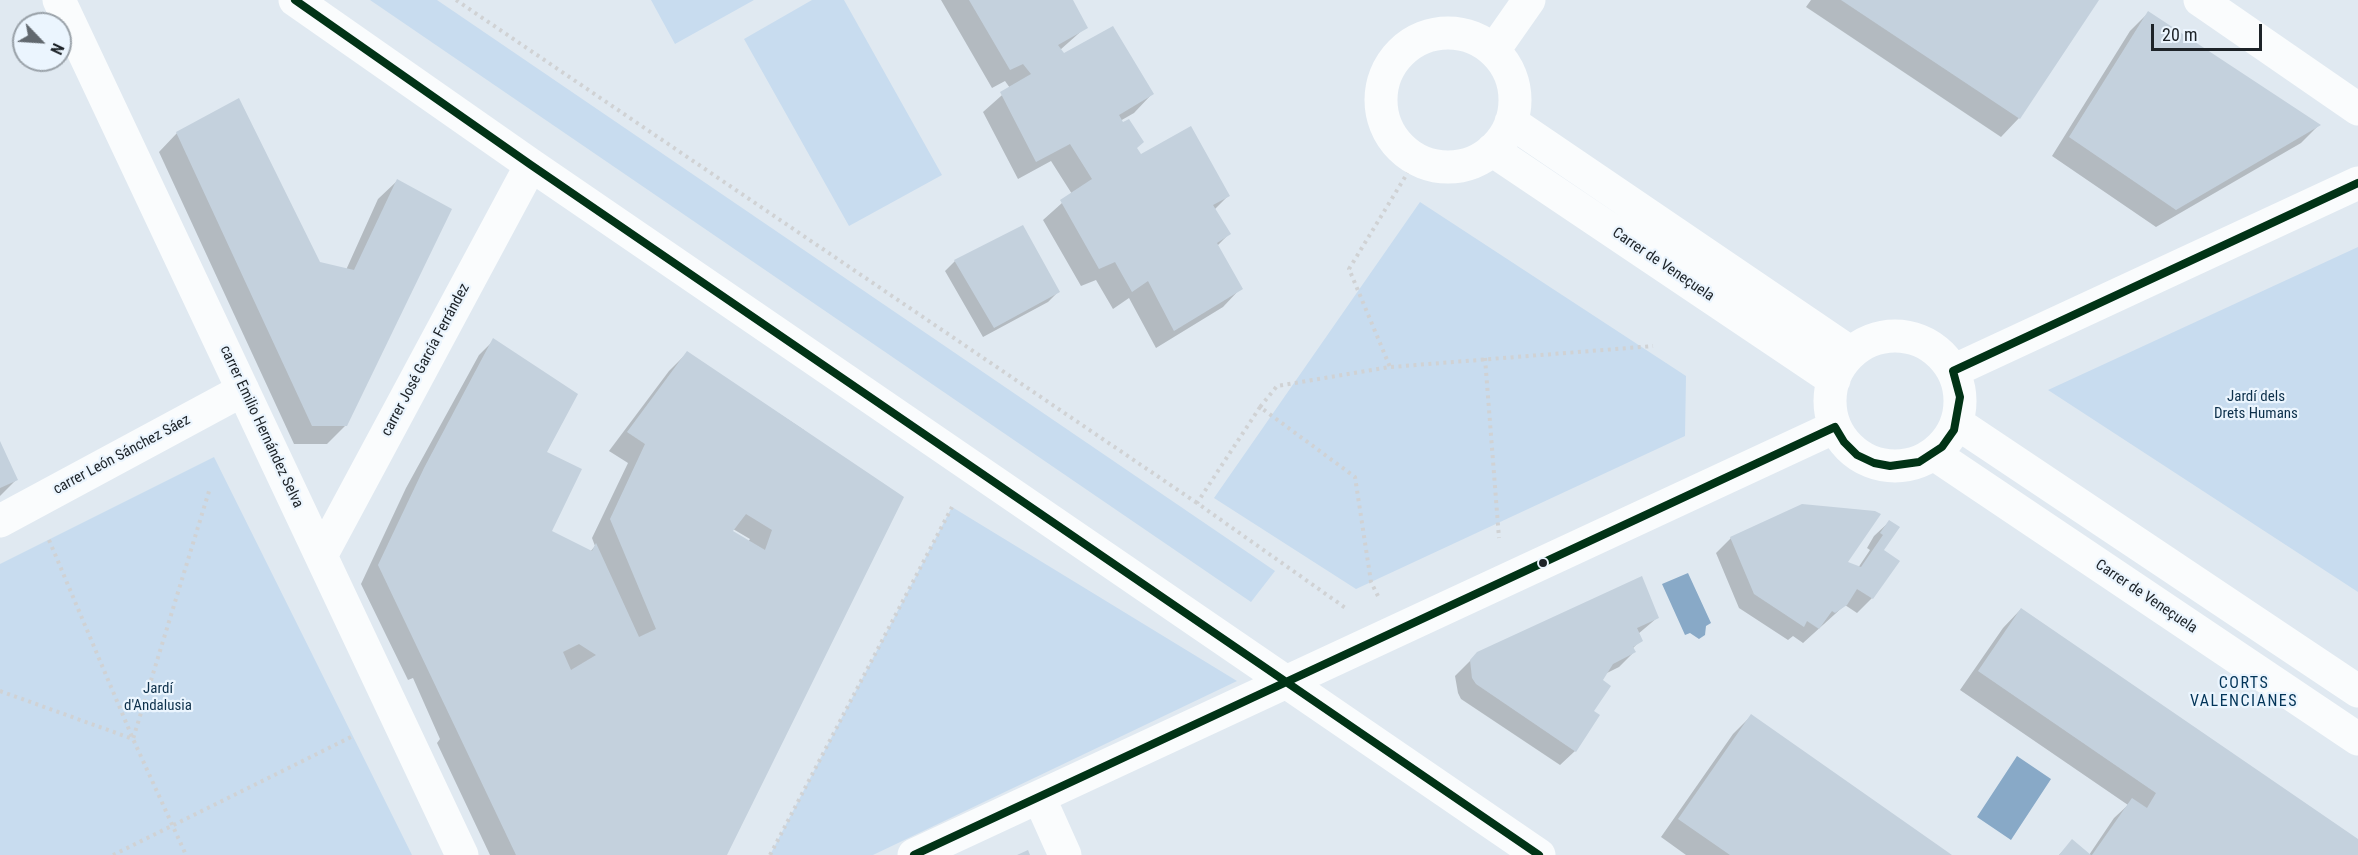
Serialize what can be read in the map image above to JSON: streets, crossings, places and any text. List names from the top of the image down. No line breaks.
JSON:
{"streets":{"street":["Carrer de Veneçuela","carrer José García Ferrández","carrer Emilio Hernández Selva","carrer León Sánchez Sáez"]},"crossings":[["carrer José García Ferrández","carrer Emilio Hernández Selva"],["carrer Emilio Hernández Selva","carrer León Sánchez Sáez"]],"districts":["CORTS VALENCIANES"],"parks":["Jardí dels Drets Humans","Jardí d'Andalusia"],"scale_bar":"20 m","north":"bottom right"}
